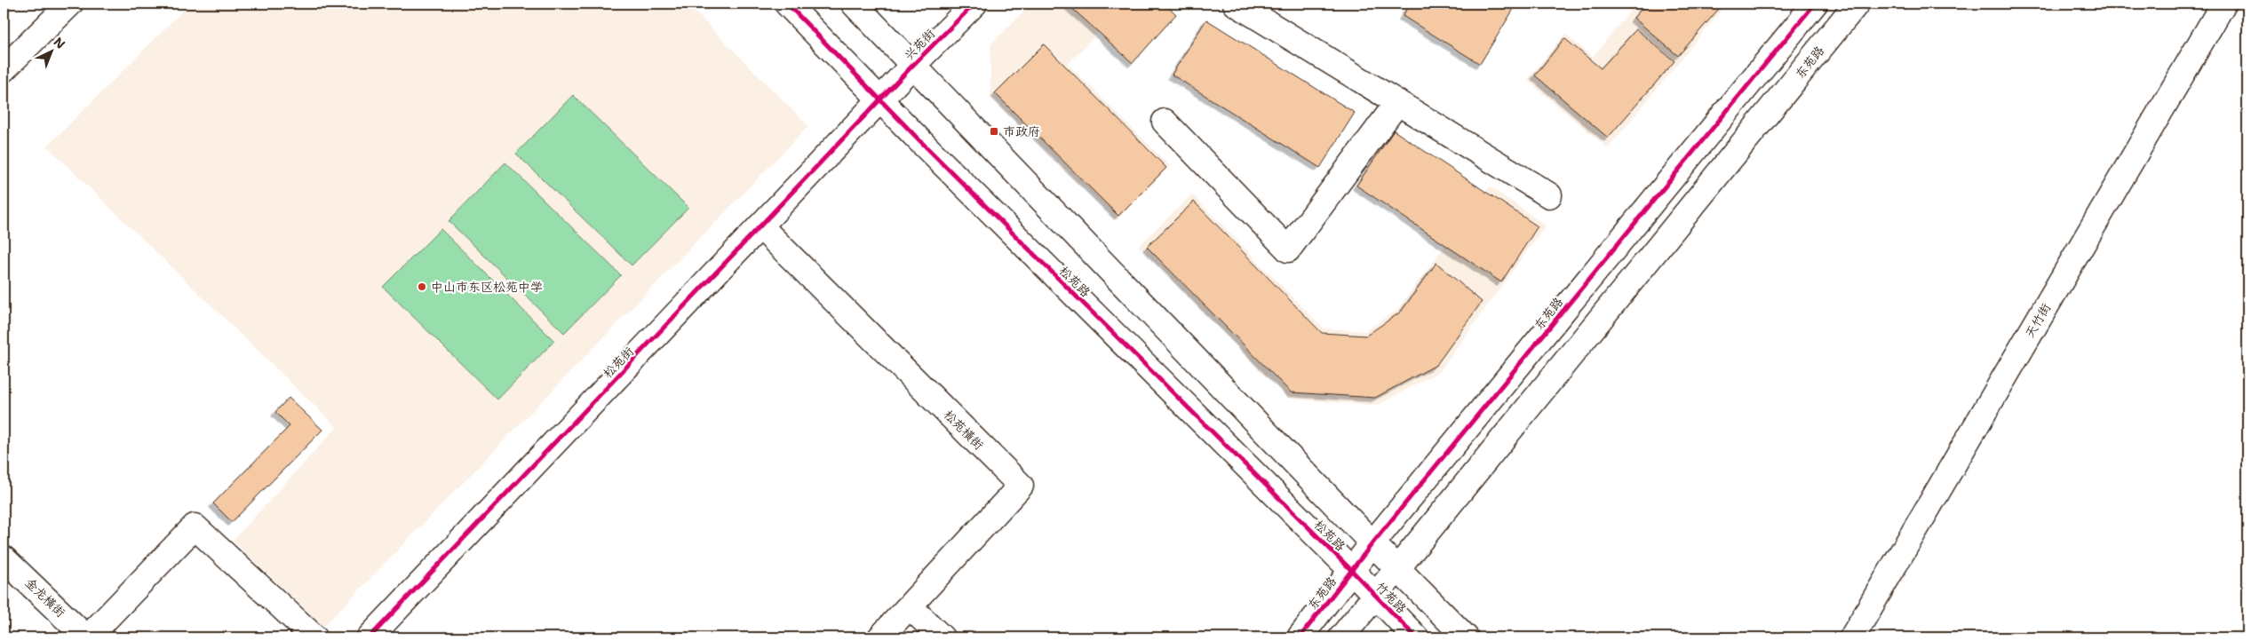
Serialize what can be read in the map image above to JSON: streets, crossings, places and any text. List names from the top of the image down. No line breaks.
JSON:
{"streets":{"street":["兴苑街","东苑路","松苑路","天竹街","松苑街","松苑横街","金龙横街","竹苑路"]},"crossings":[["兴苑街","松苑路"],["兴苑街","松苑街"],["东苑路","松苑路"],["东苑路","竹苑路"],["松苑路","松苑街"],["松苑路","竹苑路"],["松苑街","松苑横街"]],"places":{"transit":["市政府"],"other":["中山市东区松苑中学"]},"north":"top right"}
